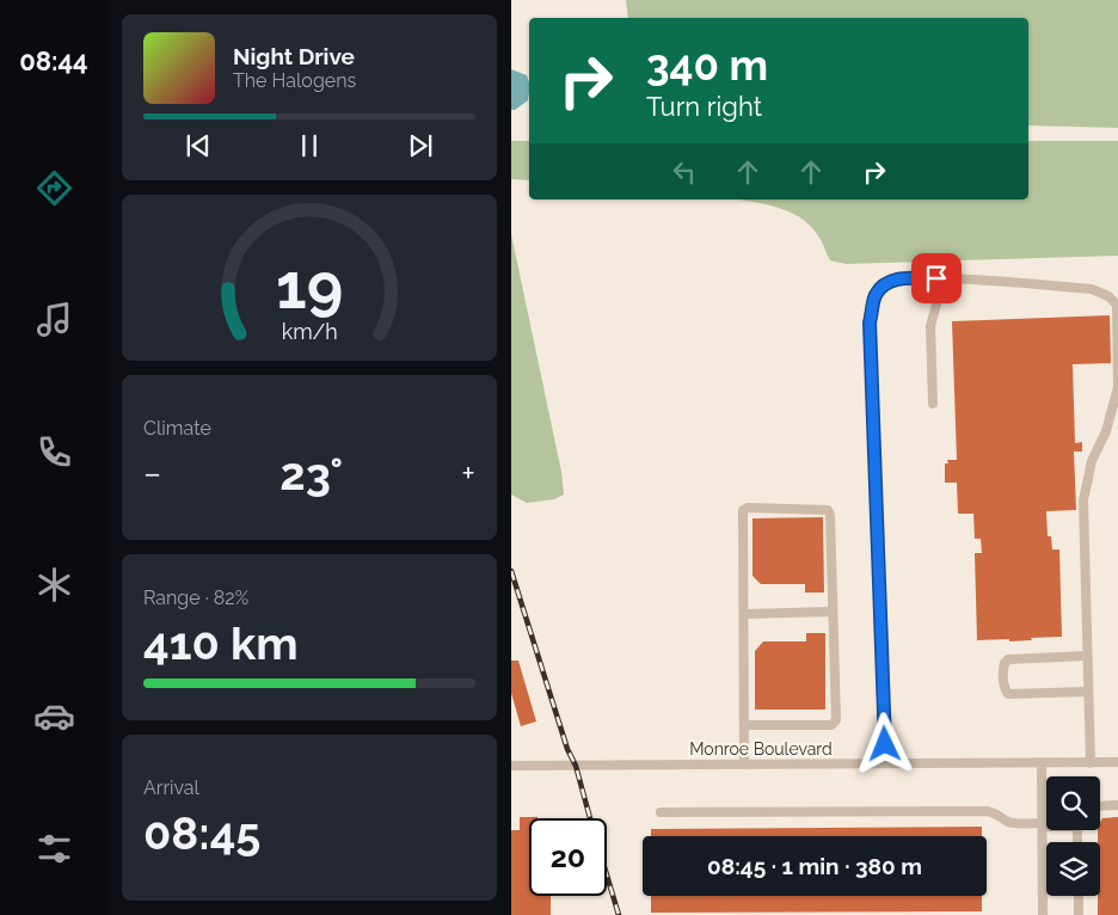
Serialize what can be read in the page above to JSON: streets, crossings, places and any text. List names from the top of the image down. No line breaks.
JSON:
{"streets":{"street":["Monroe Boulevard"]},"page":{"tabs":"08:44","turn":["340 m","Turn right"],"song":["Night Drive","The Halogens"],"tile":["Climate",["Range · 82%","410 km"],["Arrival","08:45"]],"heat":["−","23°","+"],"limit":"20","trip":"08:45 · 1 min · 380 m","gauge":["19","km/h"]}}
